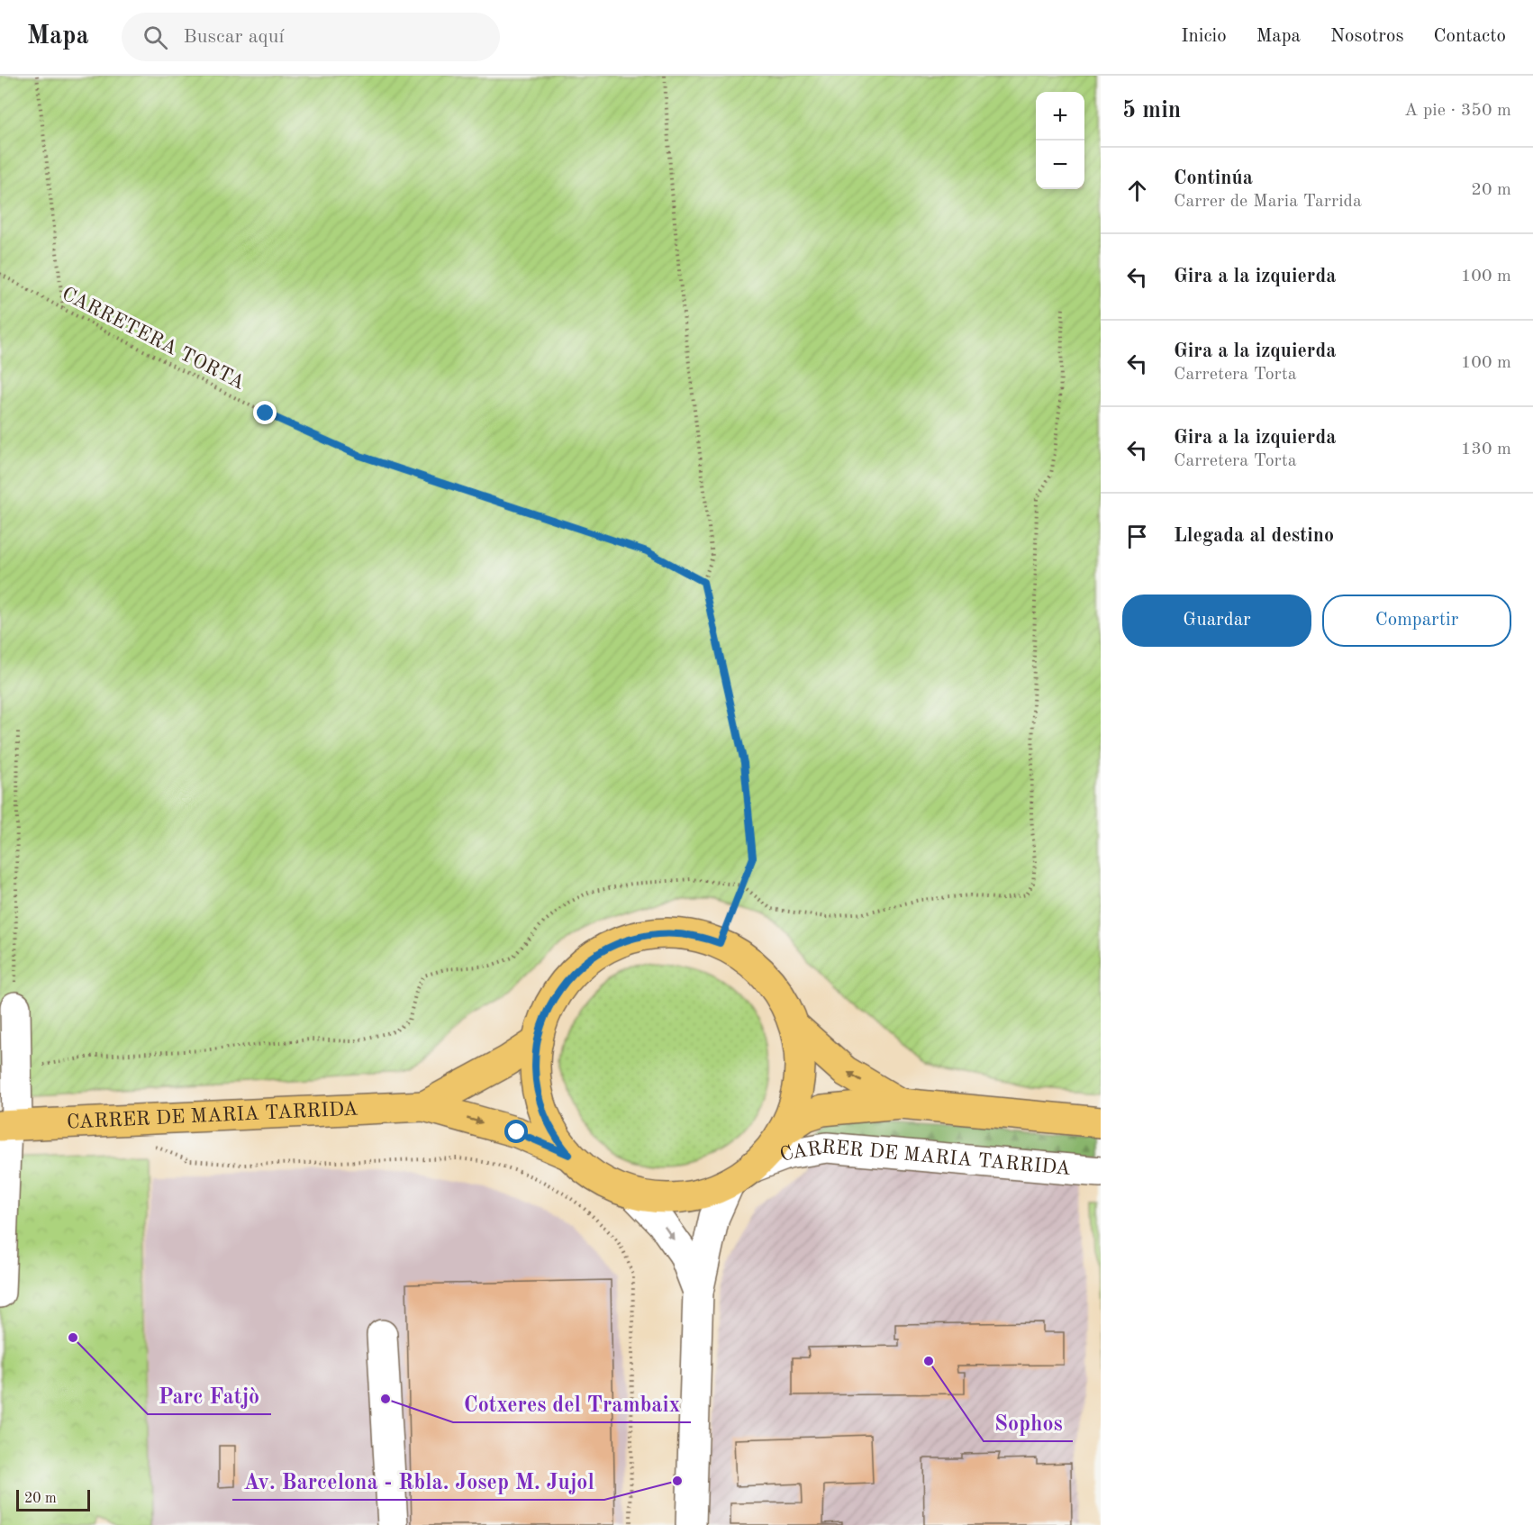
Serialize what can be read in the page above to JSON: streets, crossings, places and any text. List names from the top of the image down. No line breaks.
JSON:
{"streets":{"main road":["CARRER DE MARIA TARRIDA"],"path":["CARRETERA TORTA"]},"places":["Parc Fatjò","Sophos","Cotxeres del Trambaix","Av. Barcelona - Rbla. Josep M. Jujol"],"scale_bar":"20 m","page":{"header":"Mapa","search":"Buscar aquí","nav":["Inicio","Mapa","Nosotros","Contacto"],"heading":["5 min","A pie · 350 m"],"map_buttons":["+","−"],"list":[["Continúa","Carrer de Maria Tarrida","20 m"],["Gira a la izquierda","100 m"],["Gira a la izquierda","Carretera Torta","100 m"],["Gira a la izquierda","Carretera Torta","130 m"],"Llegada al destino"],"buttons":["Guardar","Compartir"],"scale":"20 m"}}
